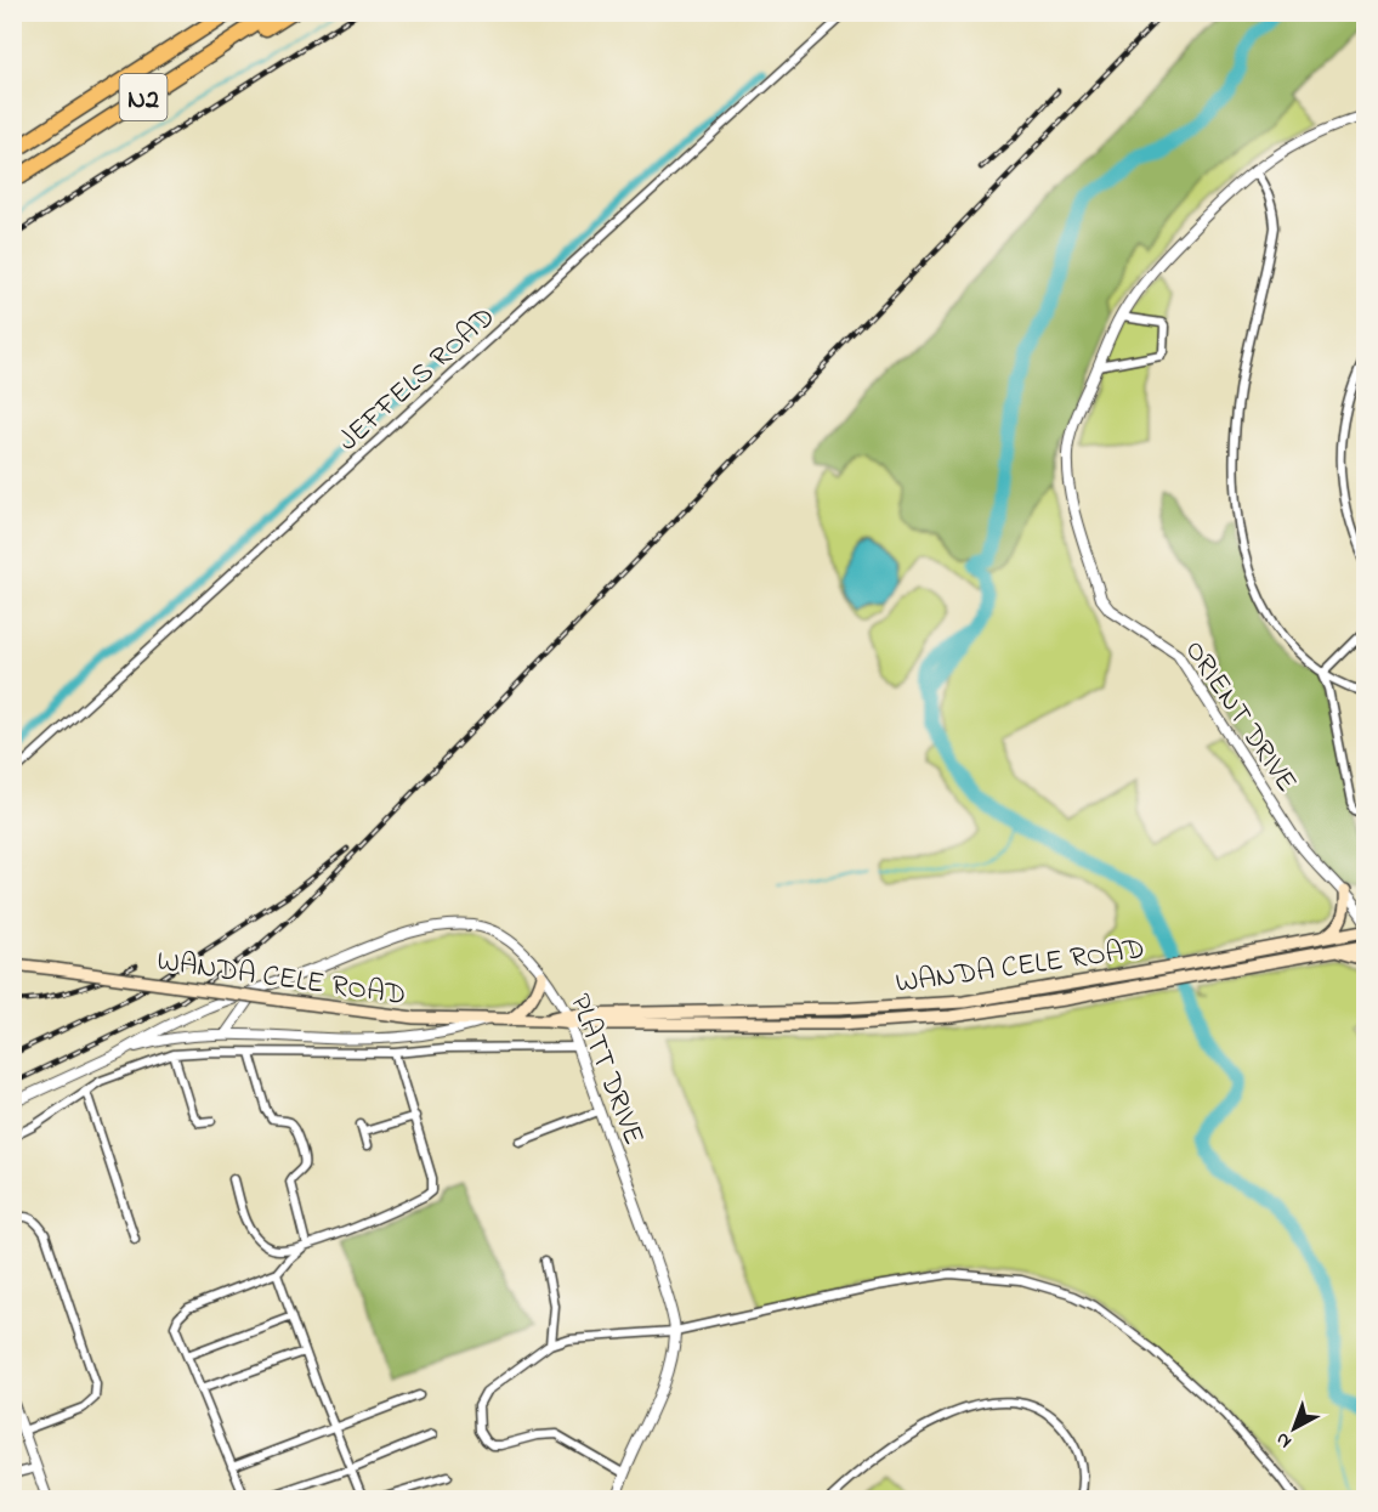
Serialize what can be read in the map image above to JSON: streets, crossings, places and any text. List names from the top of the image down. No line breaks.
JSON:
{"streets":{"highway":["N2"],"main road":["WANDA CELE ROAD"],"street":["JEFFELS ROAD","ORIENT DRIVE","PLATT DRIVE"]},"crossings":[["WANDA CELE ROAD","PLATT DRIVE"]],"north":"bottom left"}
